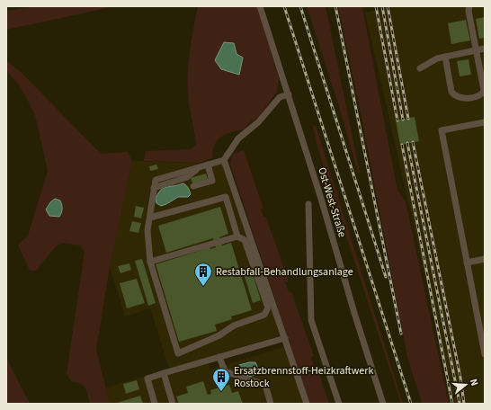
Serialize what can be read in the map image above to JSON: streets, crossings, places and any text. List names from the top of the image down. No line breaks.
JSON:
{"streets":{"street":["Ost-West-Straße"]},"places":{"building":["Restabfall-Behandlungsanlage","Ersatzbrennstoff-Heizkraftwerk Rostock"]},"north":"right"}
